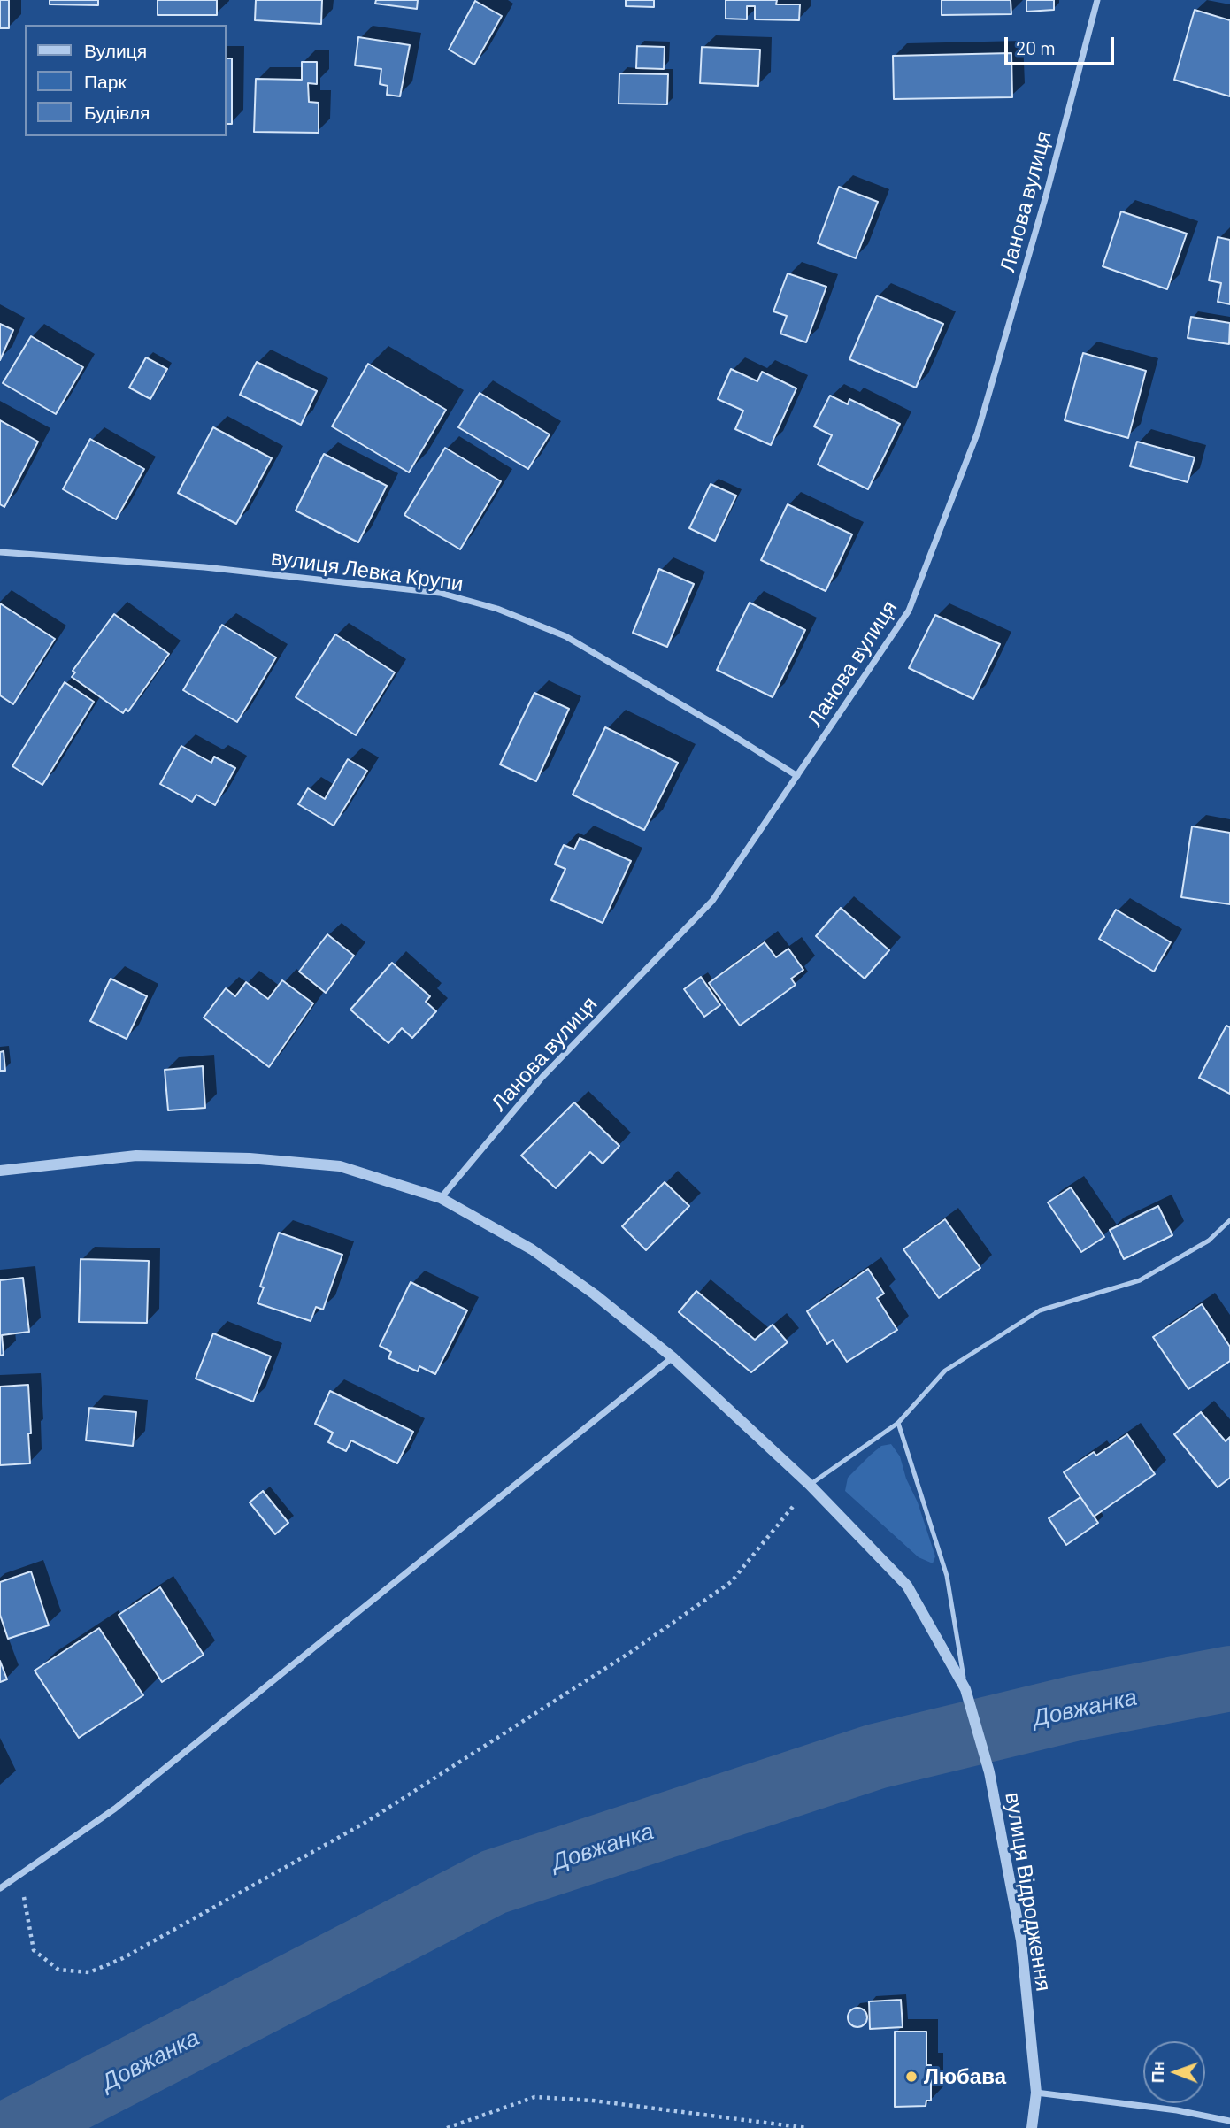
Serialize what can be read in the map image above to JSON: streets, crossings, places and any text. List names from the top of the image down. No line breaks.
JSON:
{"streets":{"street":["Ланова вулиця","вулиця Левка Крупи","вулиця Відродження"]},"crossings":[["Ланова вулиця","вулиця Левка Крупи"],["Ланова вулиця","вулиця Відродження"]],"water":["Довжанка"],"places":["Любава"],"legend":["Вулиця","Парк","Будівля"],"scale_bar":"20 m","north":"left"}
